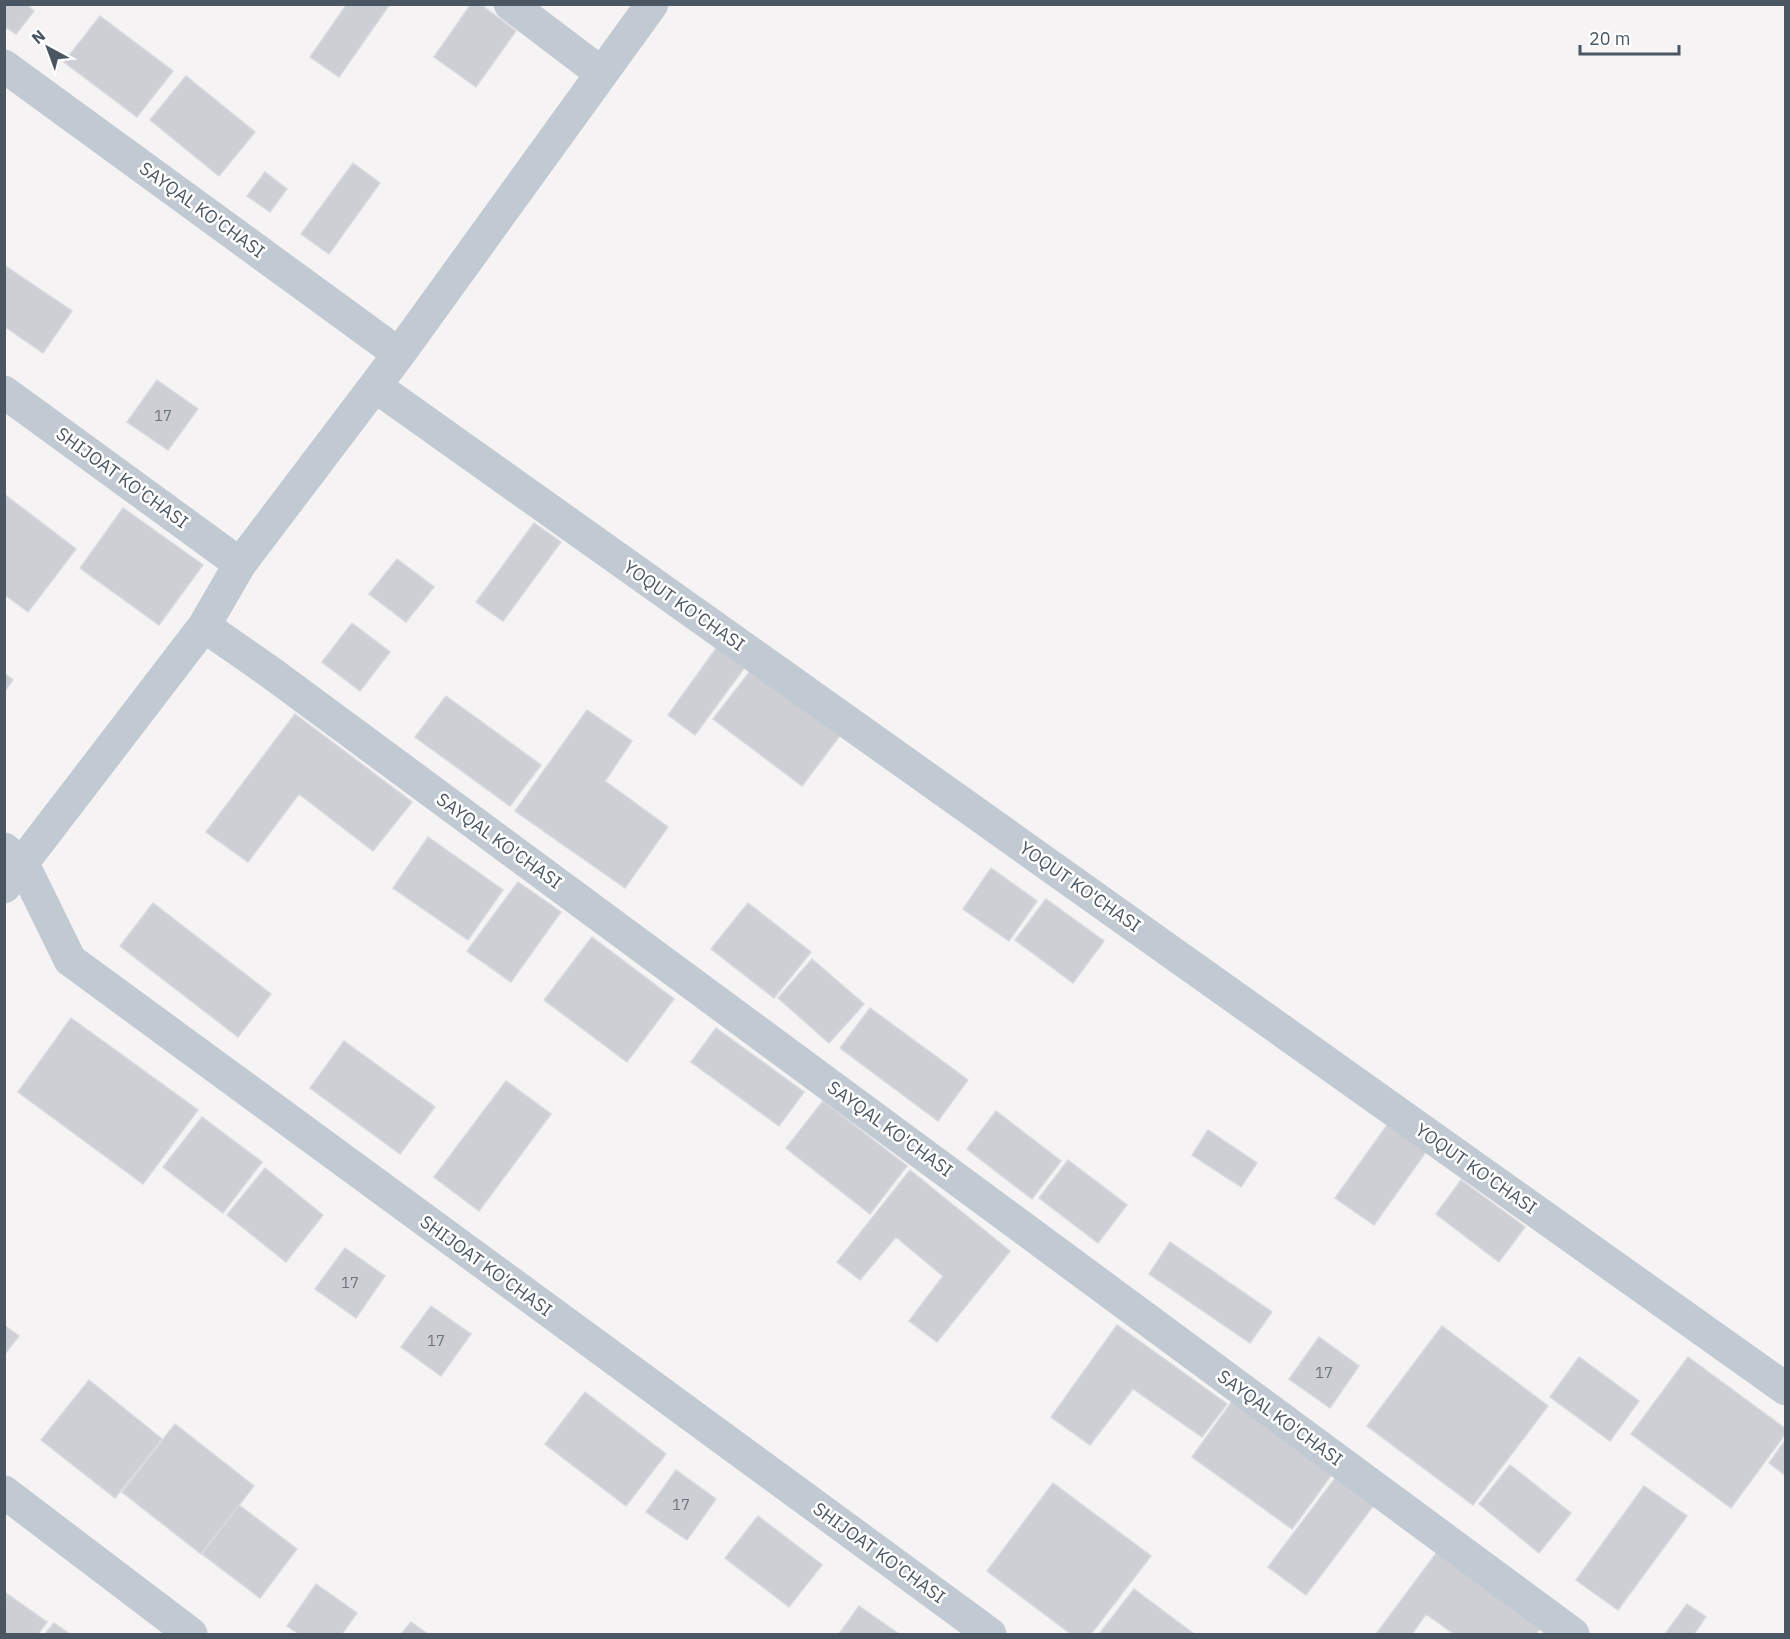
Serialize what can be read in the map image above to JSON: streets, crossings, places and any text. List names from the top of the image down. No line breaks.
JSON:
{"streets":{"street":["SAYQAL KO'CHASI","SHIJOAT KO'CHASI","YOQUT KO'CHASI"]},"house_numbers":["17","17","17","17","17"],"scale_bar":"20 m","north":"top left"}
